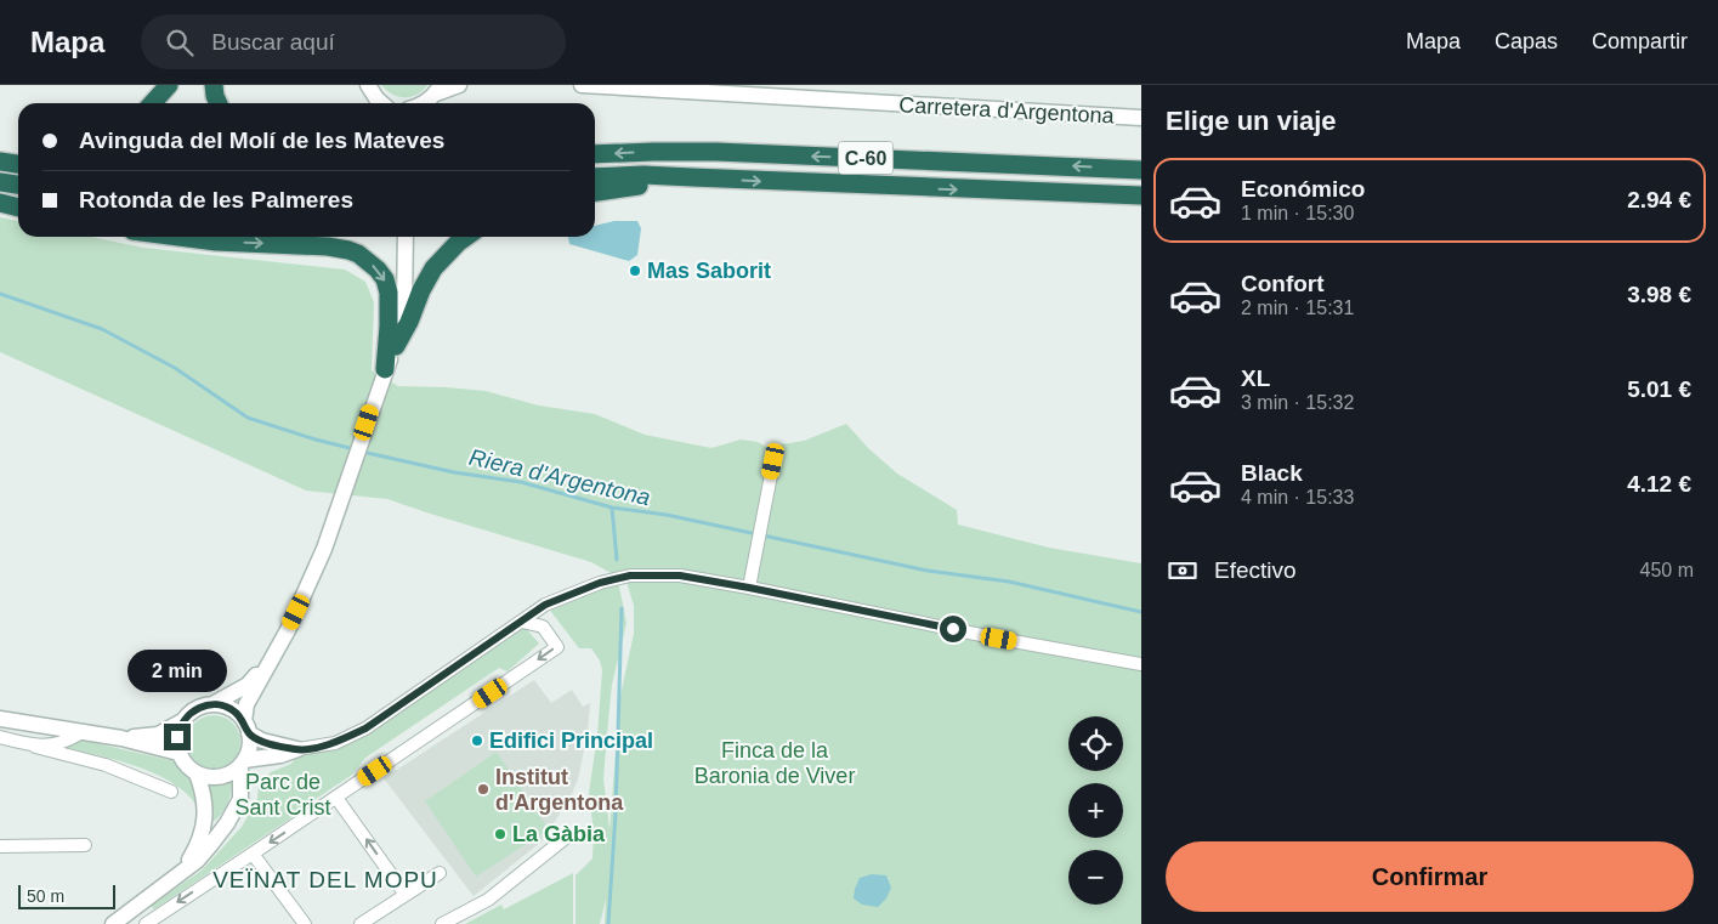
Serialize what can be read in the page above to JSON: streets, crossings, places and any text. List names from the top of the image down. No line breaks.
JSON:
{"streets":{"highway":["C-60"],"street":["Carretera d'Argentona"]},"districts":["VEÏNAT DEL MOPU"],"water":["Riera d'Argentona"],"parks":["Finca de la Baronia de Viver","Parc de Sant Crist"],"places":["Mas Saborit","Edifici Principal","Institut d'Argentona","La Gàbia"],"scale_bar":"50 m","page":{"header":"Mapa","search":"Buscar aquí","nav":["Mapa","Capas","Compartir"],"heading":"Elige un viaje","banner":["Avinguda del Molí de les Mateves","Rotonda de les Palmeres"],"list":[{"name":"Económico","note":"1 min · 15:30","value":"2.94 €"},{"name":"Confort","note":"2 min · 15:31","value":"3.98 €"},{"name":"XL","note":"3 min · 15:32","value":"5.01 €"},{"name":"Black","note":"4 min · 15:33","value":"4.12 €"}],"pay":["Efectivo","450 m"],"bubble":"2 min","map_buttons":["+","−"],"buttons":"Confirmar","scale":"50 m"}}
